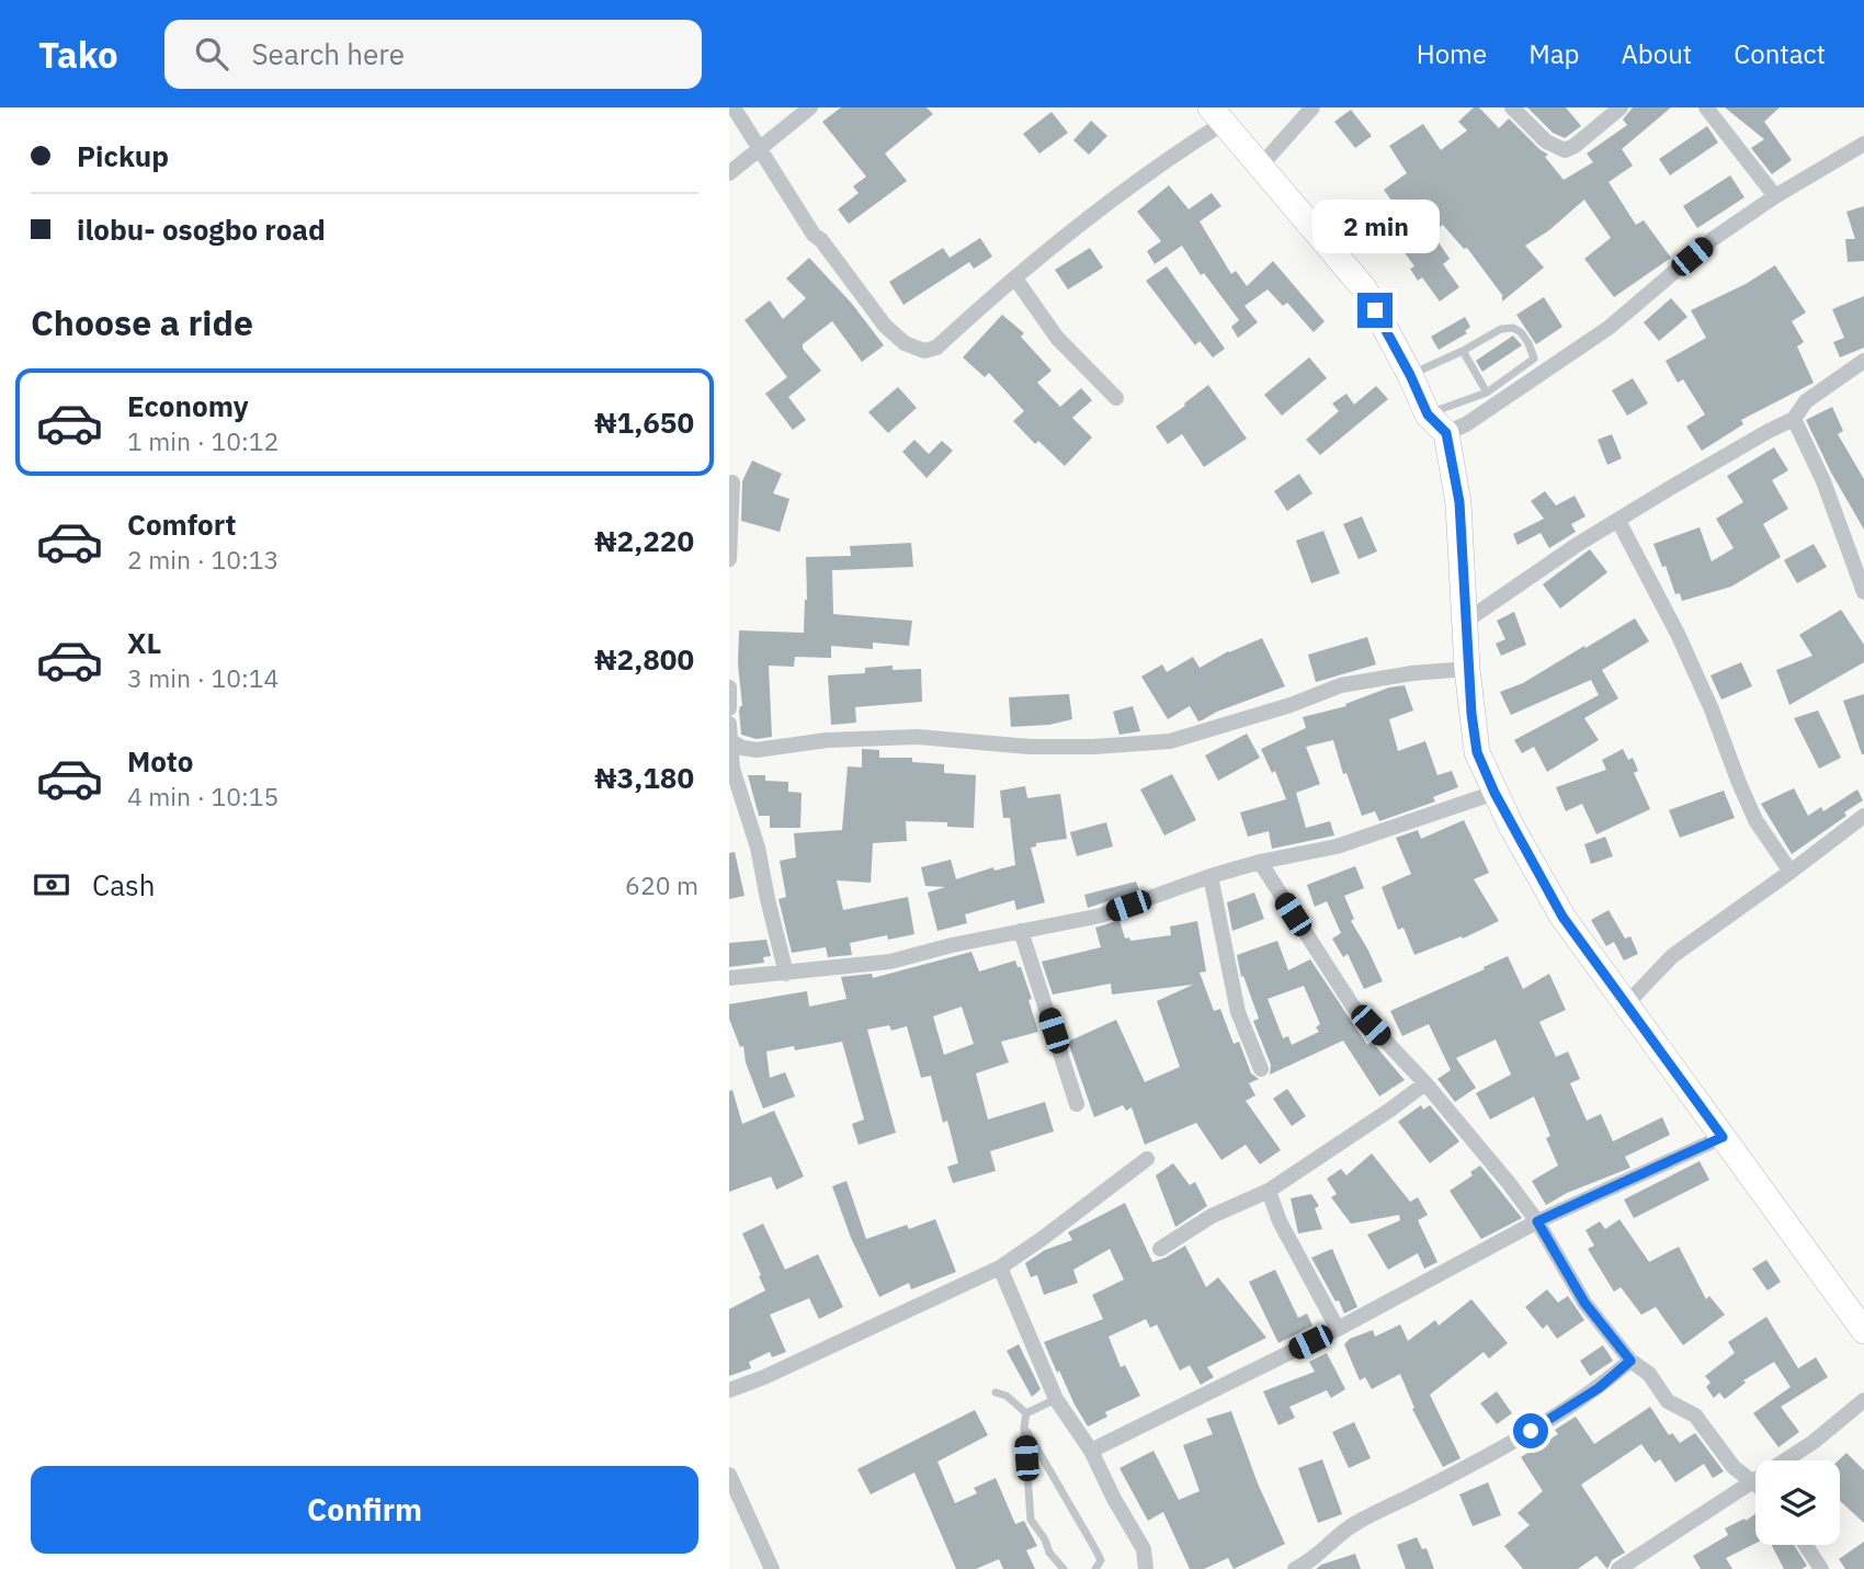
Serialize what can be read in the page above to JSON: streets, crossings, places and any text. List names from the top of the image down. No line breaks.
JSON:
{"page":{"header":"Tako","search":"Search here","nav":["Home","Map","About","Contact"],"banner":["Pickup","ilobu- osogbo road"],"bubble":"2 min","heading":"Choose a ride","list":[{"name":"Economy","note":"1 min · 10:12","value":"₦1,650"},{"name":"Comfort","note":"2 min · 10:13","value":"₦2,220"},{"name":"XL","note":"3 min · 10:14","value":"₦2,800"},{"name":"Moto","note":"4 min · 10:15","value":"₦3,180"}],"pay":["Cash","620 m"],"buttons":"Confirm"}}
